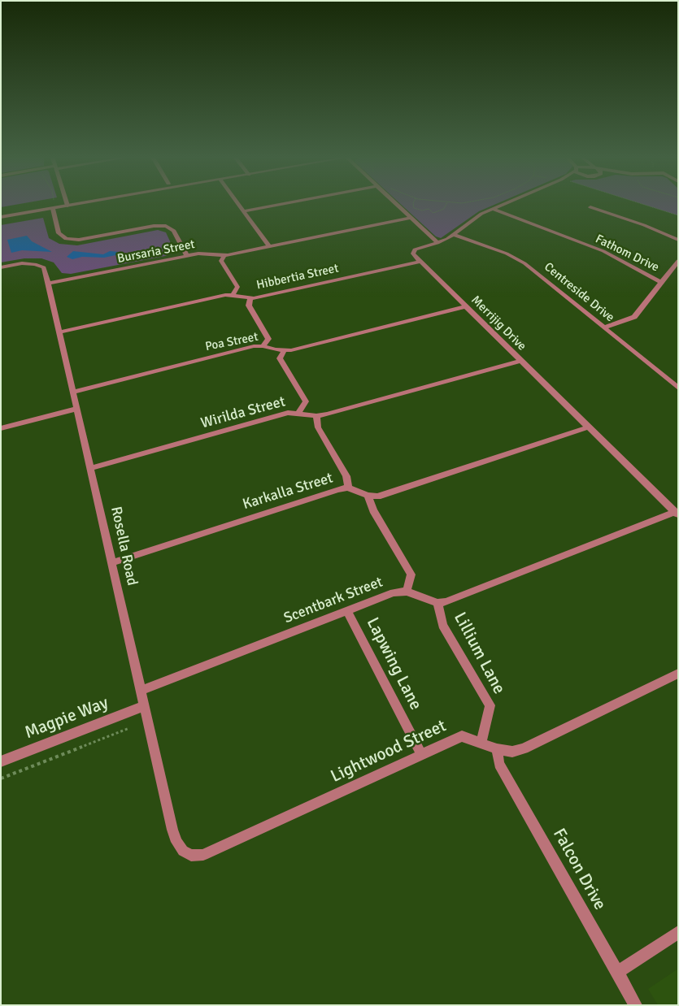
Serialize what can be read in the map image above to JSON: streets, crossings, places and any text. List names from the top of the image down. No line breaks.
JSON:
{"streets":{"street":["Bursaria Street","Fathom Drive","Hibbertia Street","Centreside Drive","Merrijig Drive","Poa Street","Wirilda Street","Karkalla Street","Rosella Road","Scentbark Street","Lillium Lane","Lapwing Lane","Magpie Way","Lightwood Street","Falcon Drive"]},"crossings":[["Bursaria Street","Rosella Road"],["Hibbertia Street","Merrijig Drive"],["Hibbertia Street","Rosella Road"],["Merrijig Drive","Poa Street"],["Merrijig Drive","Wirilda Street"],["Merrijig Drive","Karkalla Street"],["Poa Street","Rosella Road"],["Wirilda Street","Rosella Road"],["Karkalla Street","Rosella Road"],["Rosella Road","Scentbark Street"],["Rosella Road","Magpie Way"],["Rosella Road","Lightwood Street"],["Scentbark Street","Lapwing Lane"],["Lillium Lane","Lightwood Street"],["Lapwing Lane","Lightwood Street"],["Lightwood Street","Falcon Drive"]]}
